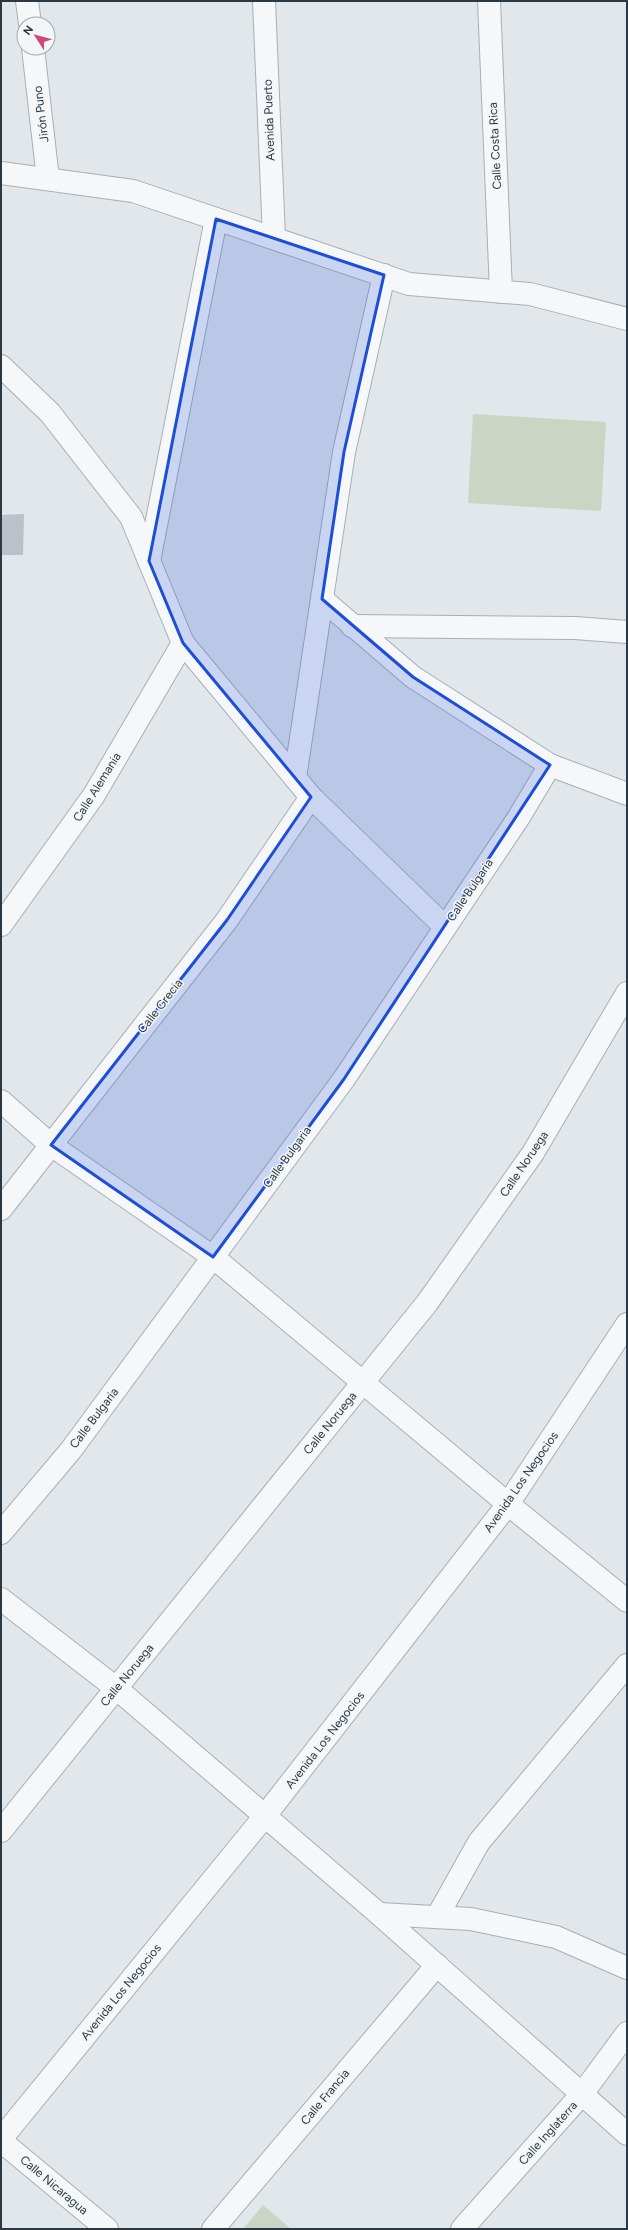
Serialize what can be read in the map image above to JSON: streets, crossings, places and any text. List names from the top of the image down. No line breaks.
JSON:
{"streets":{"street":["Jirón Puno","Avenida Puerto","Calle Costa Rica","Calle Alemania","Calle Bulgaria","Calle Grecia","Calle Noruega","Avenida Los Negocios","Calle Francia","Calle Inglaterra","Calle Nicaragua"]},"crossings":[["Avenida Los Negocios","Calle Nicaragua"]],"north":"top left"}
